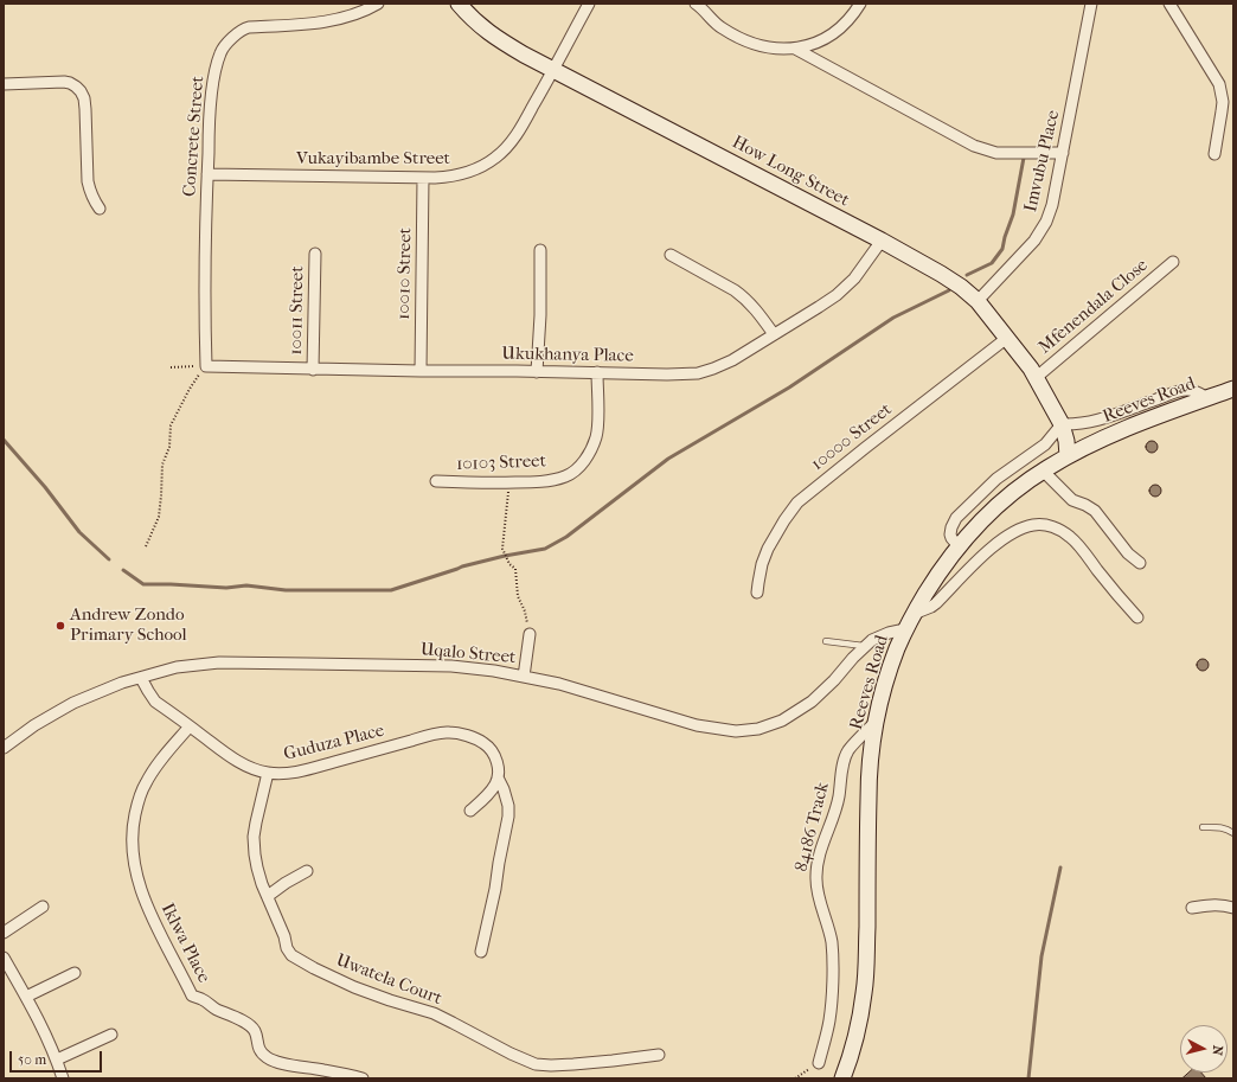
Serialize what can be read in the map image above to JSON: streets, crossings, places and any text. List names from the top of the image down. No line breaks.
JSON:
{"streets":{"street":["Concrete Street","Vukayibambe Street","Imvubu Place","How Long Street","10010 Street","Mfenendala Close","10011 Street","Ukukhanya Place","Reeves Road","10000 Street","10103 Street","Uqalo Street","Guduza Place","84186 Track","Iklwa Place","Uwatela Court"]},"crossings":[["Concrete Street","Vukayibambe Street"],["Concrete Street","Ukukhanya Place"],["Vukayibambe Street","How Long Street"],["Vukayibambe Street","10010 Street"],["Imvubu Place","How Long Street"],["How Long Street","Mfenendala Close"],["How Long Street","Ukukhanya Place"],["How Long Street","Reeves Road"],["How Long Street","10000 Street"],["10010 Street","Ukukhanya Place"],["10011 Street","Ukukhanya Place"],["Ukukhanya Place","10103 Street"],["Reeves Road","Uqalo Street"],["Reeves Road","84186 Track"],["Uqalo Street","Guduza Place"],["Guduza Place","Iklwa Place"],["Guduza Place","Uwatela Court"]],"places":["Andrew Zondo Primary School"],"scale_bar":"50 m","north":"right"}
